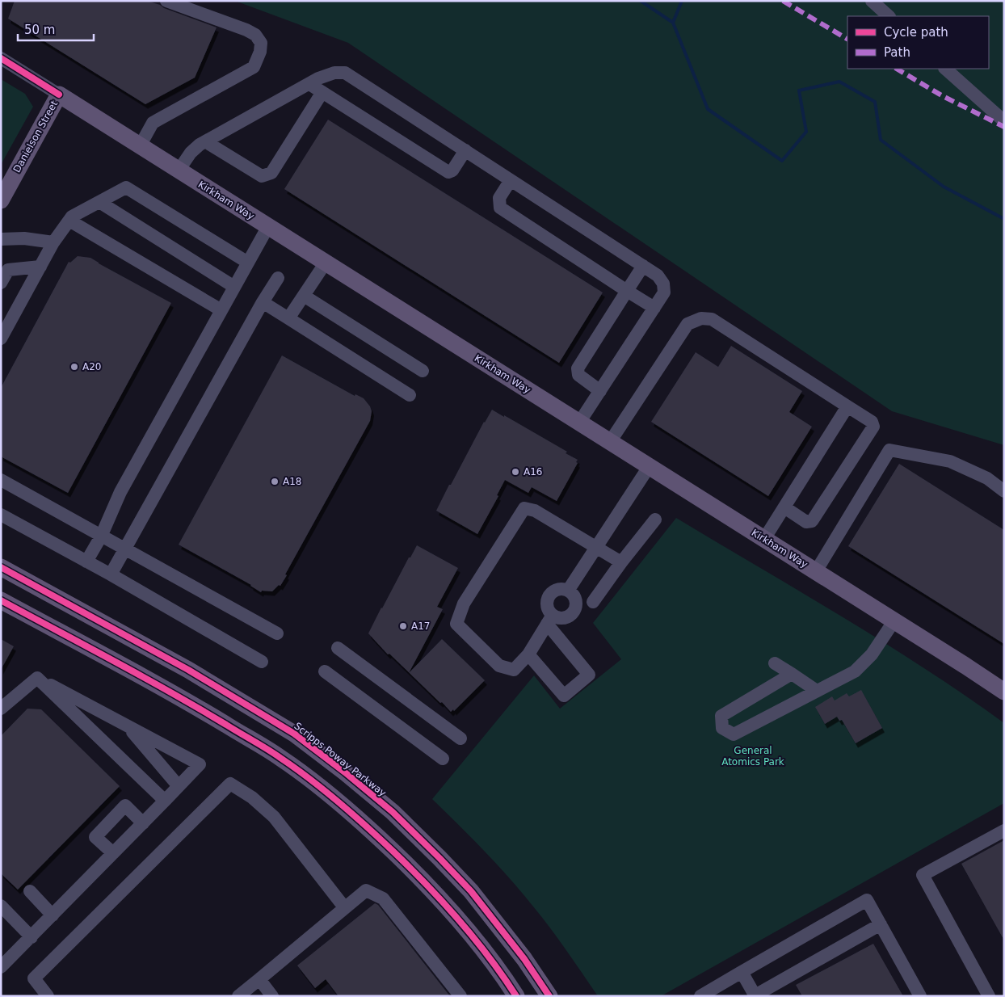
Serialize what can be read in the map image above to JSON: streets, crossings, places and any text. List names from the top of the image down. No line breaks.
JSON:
{"streets":{"main road":["Danielson Street","Kirkham Way","Scripps Poway Parkway"]},"crossings":[["Danielson Street","Kirkham Way"]],"parks":["General Atomics Park"],"places":["A20","A16","A18","A17"],"legend":["Cycle path","Path"],"scale_bar":"50 m"}
